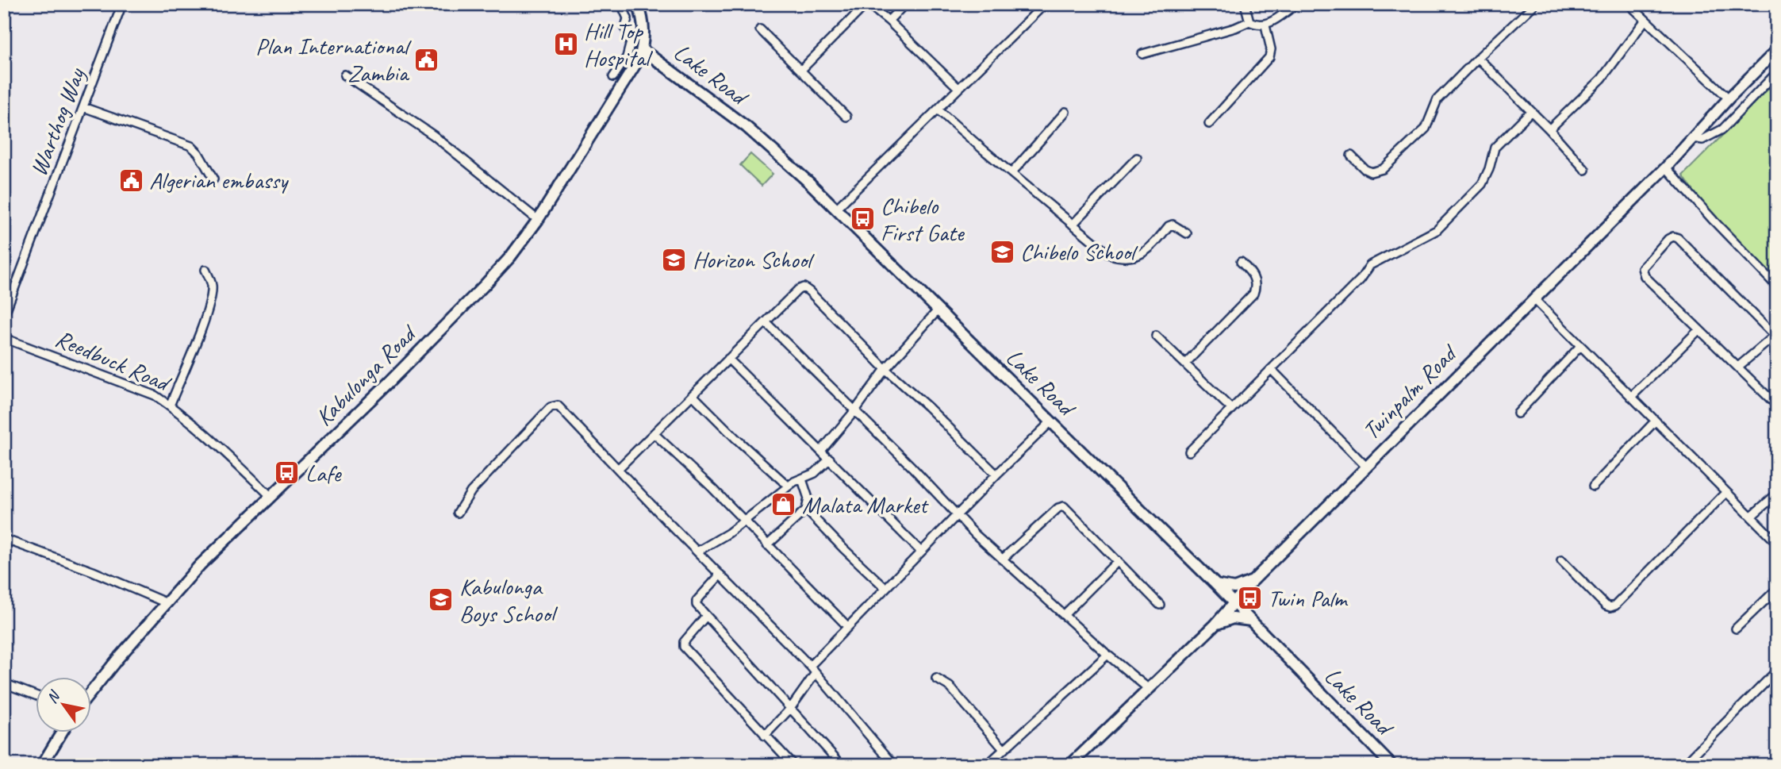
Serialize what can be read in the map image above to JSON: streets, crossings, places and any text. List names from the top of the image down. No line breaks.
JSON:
{"streets":{"main road":["Lake Road","Kabulonga Road","Twinpalm Road"],"street":["Warthog Way","Reedbuck Road"]},"crossings":[["Lake Road","Kabulonga Road"],["Lake Road","Twinpalm Road"],["Reedbuck Road","Kabulonga Road"]],"places":{"hospital":["Hill Top Hospital"],"public building":["Plan International Zambia","Algerian embassy"],"bus stop":["Chibelo First Gate","Lafe","Twin Palm"],"school or university":["Chibelo School","Horizon School","Kabulonga Boys School"],"shop":["Malata Market"]},"north":"top left"}
